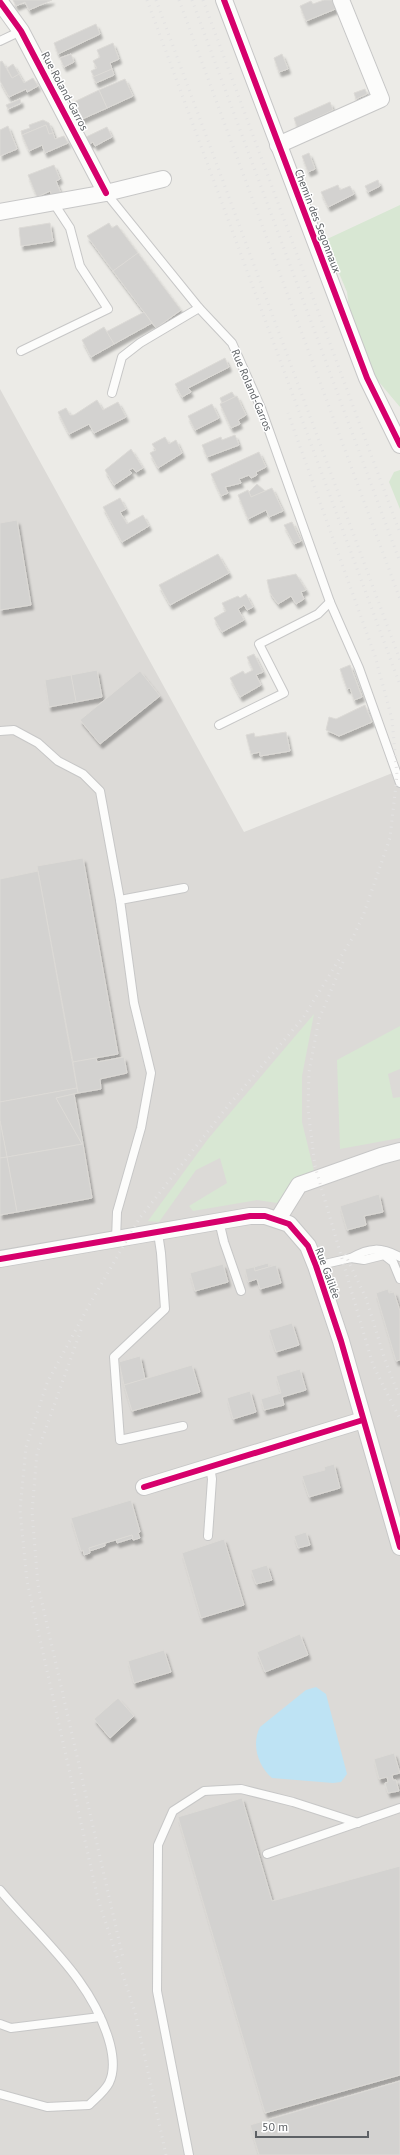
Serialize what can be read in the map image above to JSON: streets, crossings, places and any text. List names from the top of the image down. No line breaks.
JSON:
{"streets":{"street":["Rue Roland-Garros","Chemin des Segonnaux","Rue Galilée"]},"scale_bar":"50 m"}
